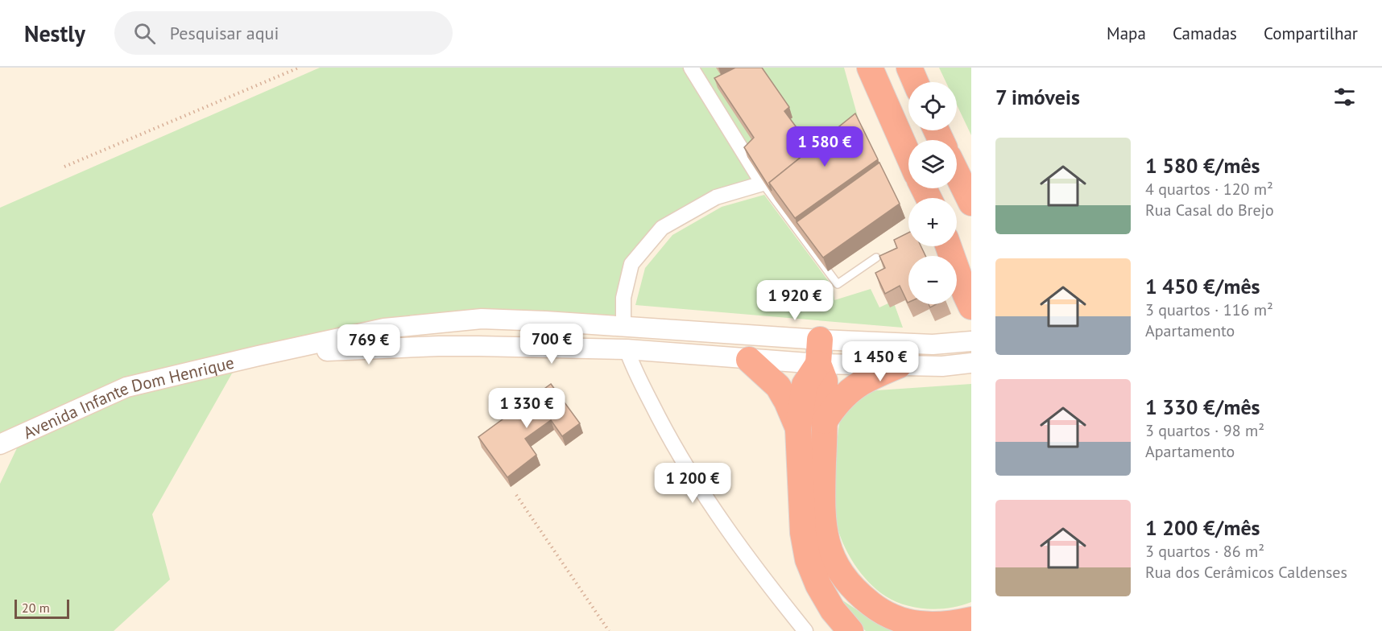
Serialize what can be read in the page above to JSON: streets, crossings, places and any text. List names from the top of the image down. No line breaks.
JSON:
{"streets":{"main road":["Avenida Infante Dom Henrique"]},"scale_bar":"20 m","page":{"header":"Nestly","search":"Pesquisar aqui","nav":["Mapa","Camadas","Compartilhar"],"heading":"7 imóveis","map_buttons":["+","−"],"list":[{"name":"1 580 €/mês","note":"4 quartos · 120 m² · Rua Casal do Brejo"},{"name":"1 450 €/mês","note":"3 quartos · 116 m² · Apartamento"},{"name":"1 330 €/mês","note":"3 quartos · 98 m² · Apartamento"},{"name":"1 200 €/mês","note":"3 quartos · 86 m² · Rua dos Cerâmicos Caldenses"}],"price":["1 580 €","1 920 €","700 €","769 €","1 450 €","1 330 €","1 200 €"],"scale":"20 m"}}
